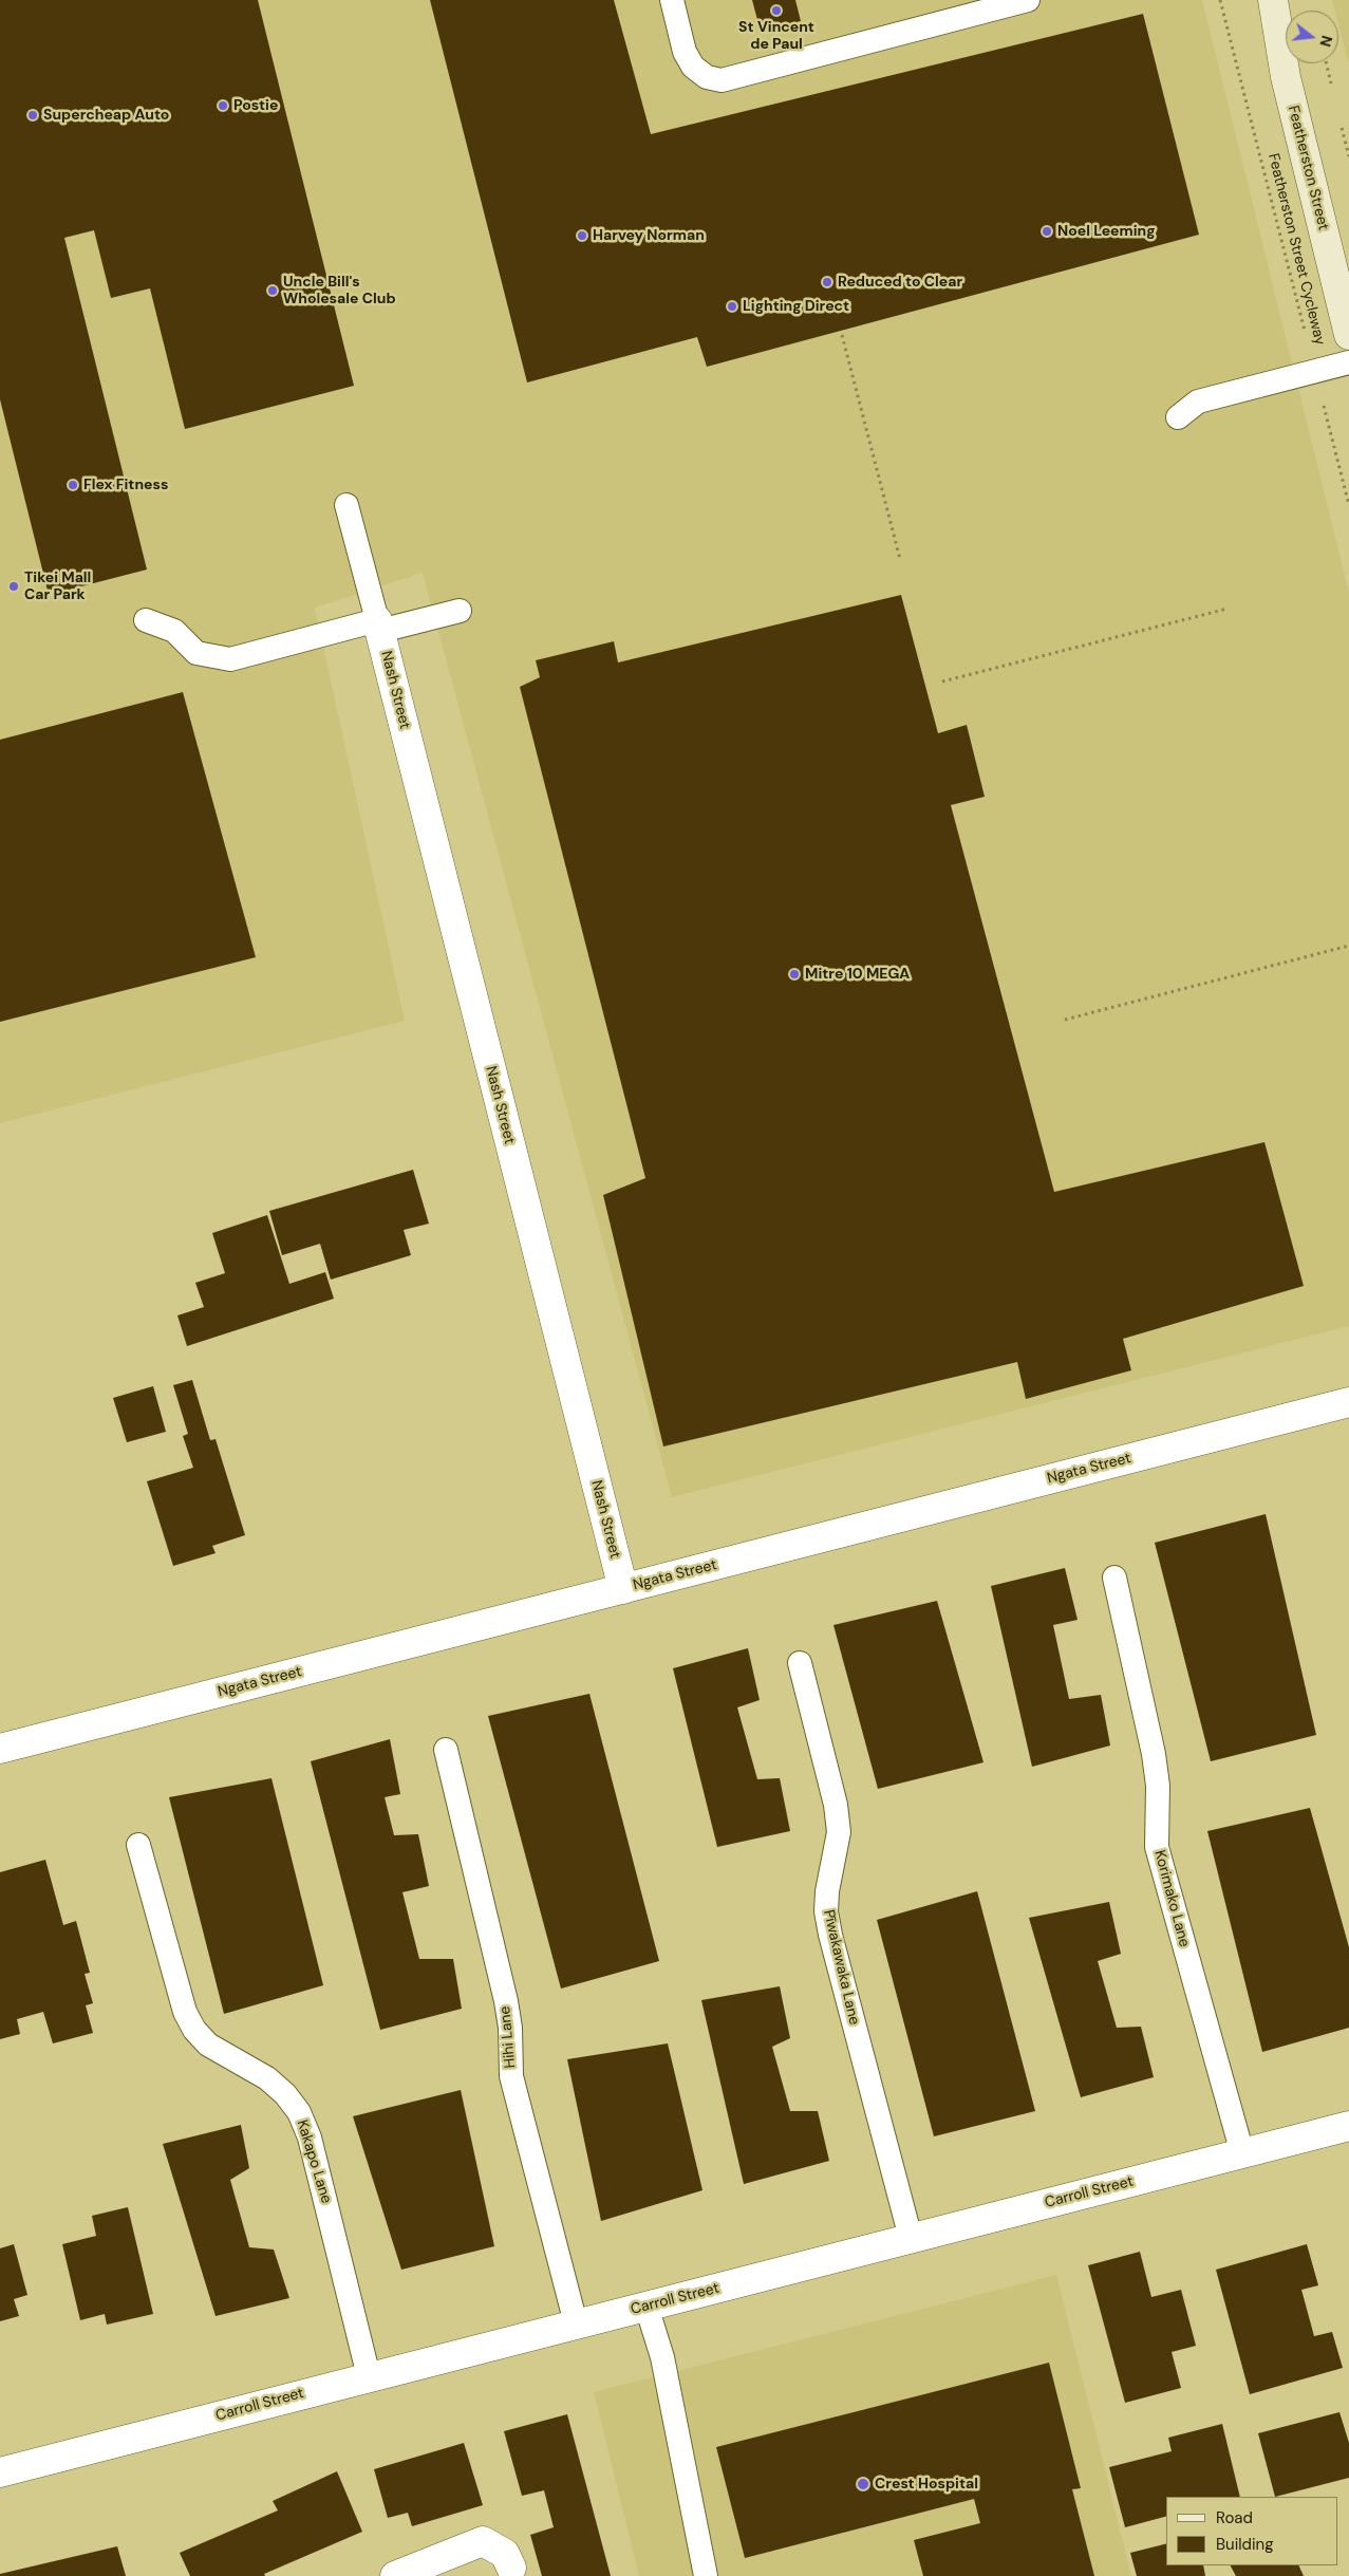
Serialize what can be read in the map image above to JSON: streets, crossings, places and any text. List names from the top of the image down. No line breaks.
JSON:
{"streets":{"main road":["Featherston Street"],"street":["Nash Street","Ngata Street","Carroll Street"],"lane":["Korimako Lane","Pīwakawaka Lane","Hihi Lane","Kakapo Lane"],"path":["Featherston Street Cycleway"]},"crossings":[["Nash Street","Ngata Street"],["Korimako Lane","Carroll Street"],["Pīwakawaka Lane","Carroll Street"],["Hihi Lane","Carroll Street"],["Kakapo Lane","Carroll Street"]],"places":["St Vincent de Paul","Postie","Supercheap Auto","Noel Leeming","Harvey Norman","Reduced to Clear","Uncle Bill's Wholesale Club","Lighting Direct","Flex Fitness","Tikei Mall Car Park","Mitre 10 MEGA","Crest Hospital"],"legend":["Road","Building"],"north":"right"}
